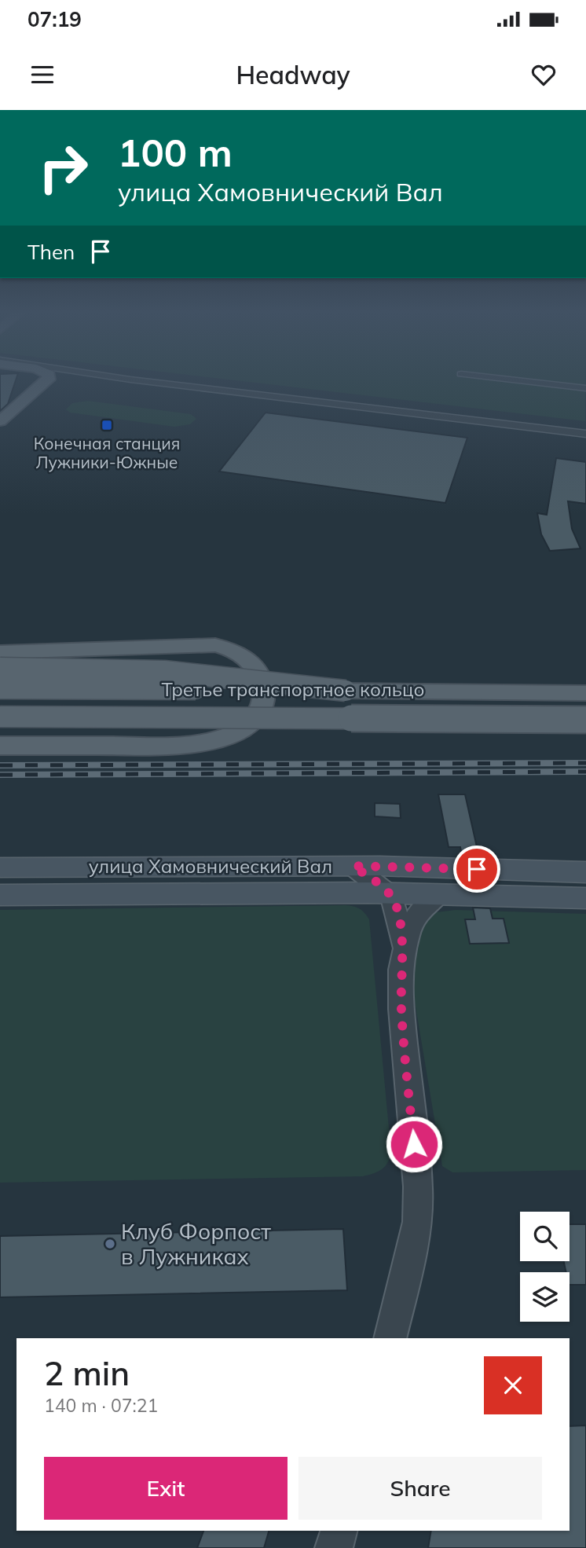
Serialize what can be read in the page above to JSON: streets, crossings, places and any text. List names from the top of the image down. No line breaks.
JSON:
{"streets":{"main road":["Третье транспортное кольцо","улица Хамовнический Вал"]},"places":{"transit":["Конечная станция Лужники-Южные"],"other":["Клуб Форпост в Лужниках"]},"page":{"status":"07:19","header":"Headway","turn":["100 m","улица Хамовнический Вал"],"then":"Then","heading":["2 min","140 m · 07:21"],"buttons":["Exit","Share"]}}
